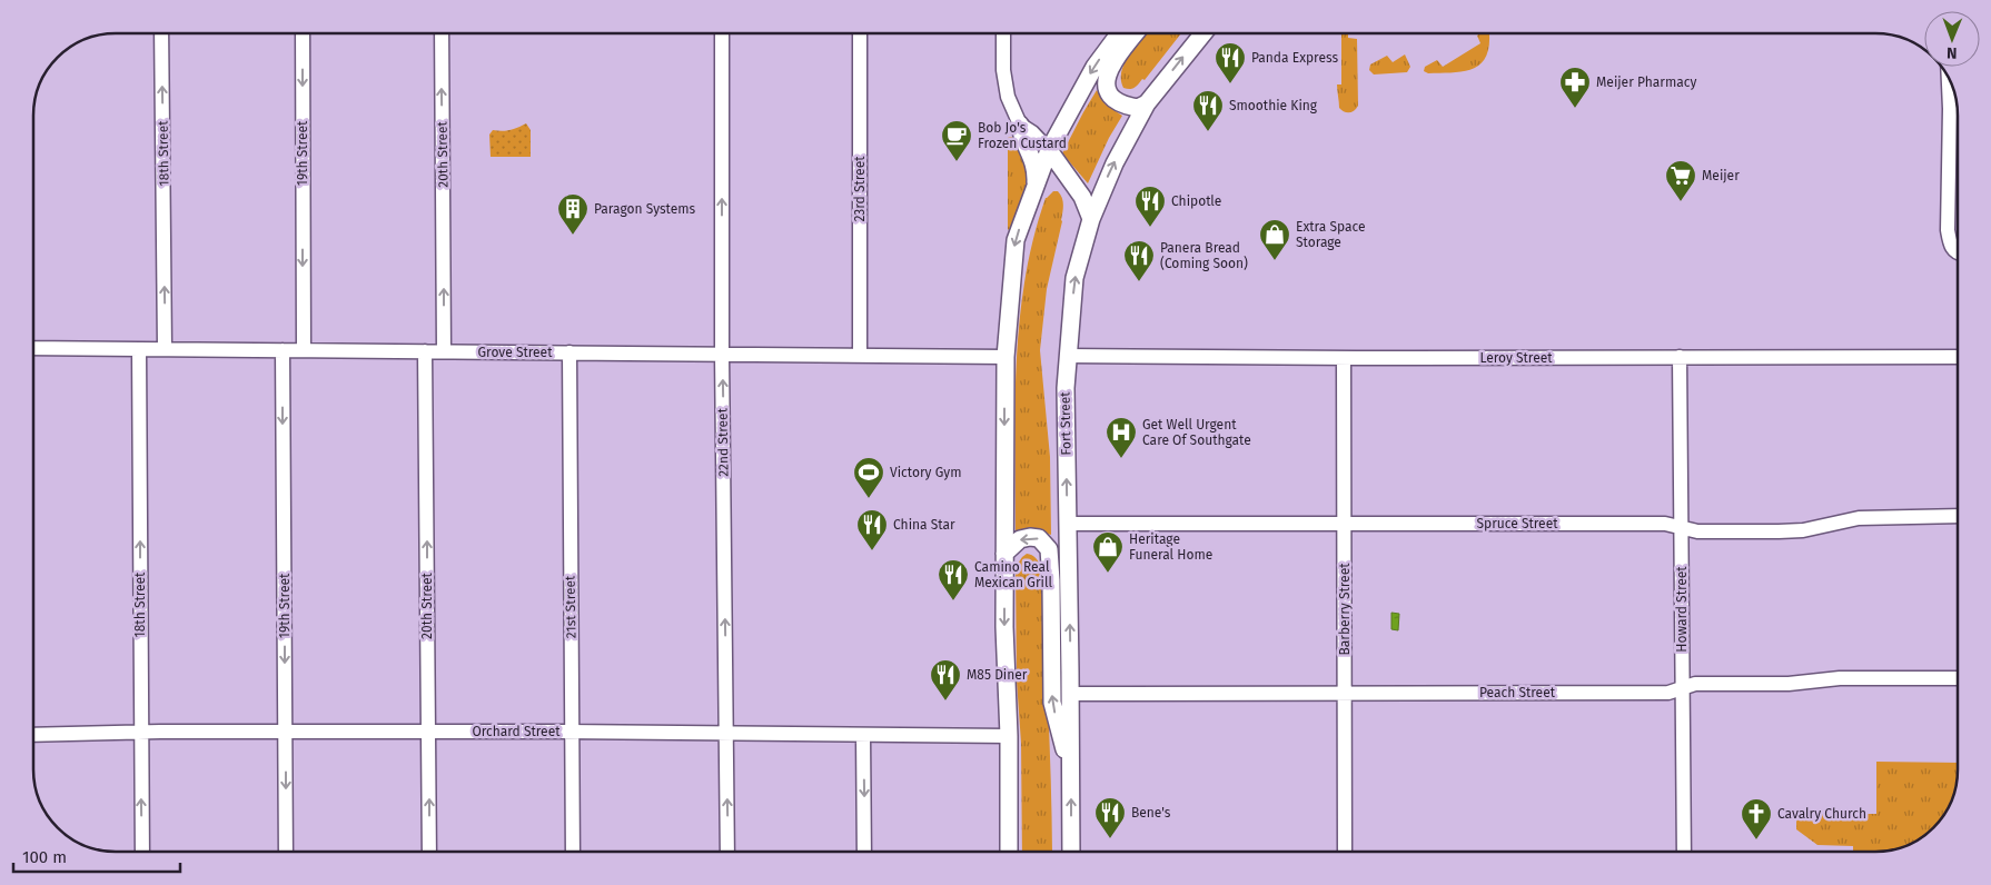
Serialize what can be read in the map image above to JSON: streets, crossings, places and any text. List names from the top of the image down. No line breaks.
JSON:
{"streets":{"main road":["Fort Street"],"street":["18th Street","19th Street","20th Street","23rd Street","Grove Street","Leroy Street","22nd Street","Spruce Street","21st Street","Barberry Street","Howard Street","Peach Street","Orchard Street"]},"crossings":[["18th Street","Grove Street"],["18th Street","Orchard Street"],["19th Street","Grove Street"],["19th Street","Orchard Street"],["20th Street","Grove Street"],["20th Street","Orchard Street"],["23rd Street","Grove Street"],["Grove Street","22nd Street"],["Grove Street","21st Street"],["Leroy Street","Fort Street"],["Leroy Street","Barberry Street"],["Leroy Street","Howard Street"],["Fort Street","Spruce Street"],["Fort Street","Peach Street"],["22nd Street","Orchard Street"],["Spruce Street","Barberry Street"],["Spruce Street","Howard Street"],["21st Street","Orchard Street"],["Barberry Street","Peach Street"],["Howard Street","Peach Street"]],"one_way":["18th Street","19th Street","20th Street","22nd Street"],"places":{"restaurant":["Panda Express","Smoothie King","Chipotle","Panera Bread (Coming Soon)","China Star","Camino Real Mexican Grill","M85 Diner","Bene's"],"pharmacy":["Meijer Pharmacy"],"cafe":["Bob Jo's Frozen Custard"],"supermarket":["Meijer"],"building":["Paragon Systems"],"shop":["Extra Space Storage","Heritage Funeral Home"],"hospital":["Get Well Urgent Care Of Southgate"],"sports":["Victory Gym"],"church":["Cavalry Church"]},"scale_bar":"100 m","north":"bottom"}
